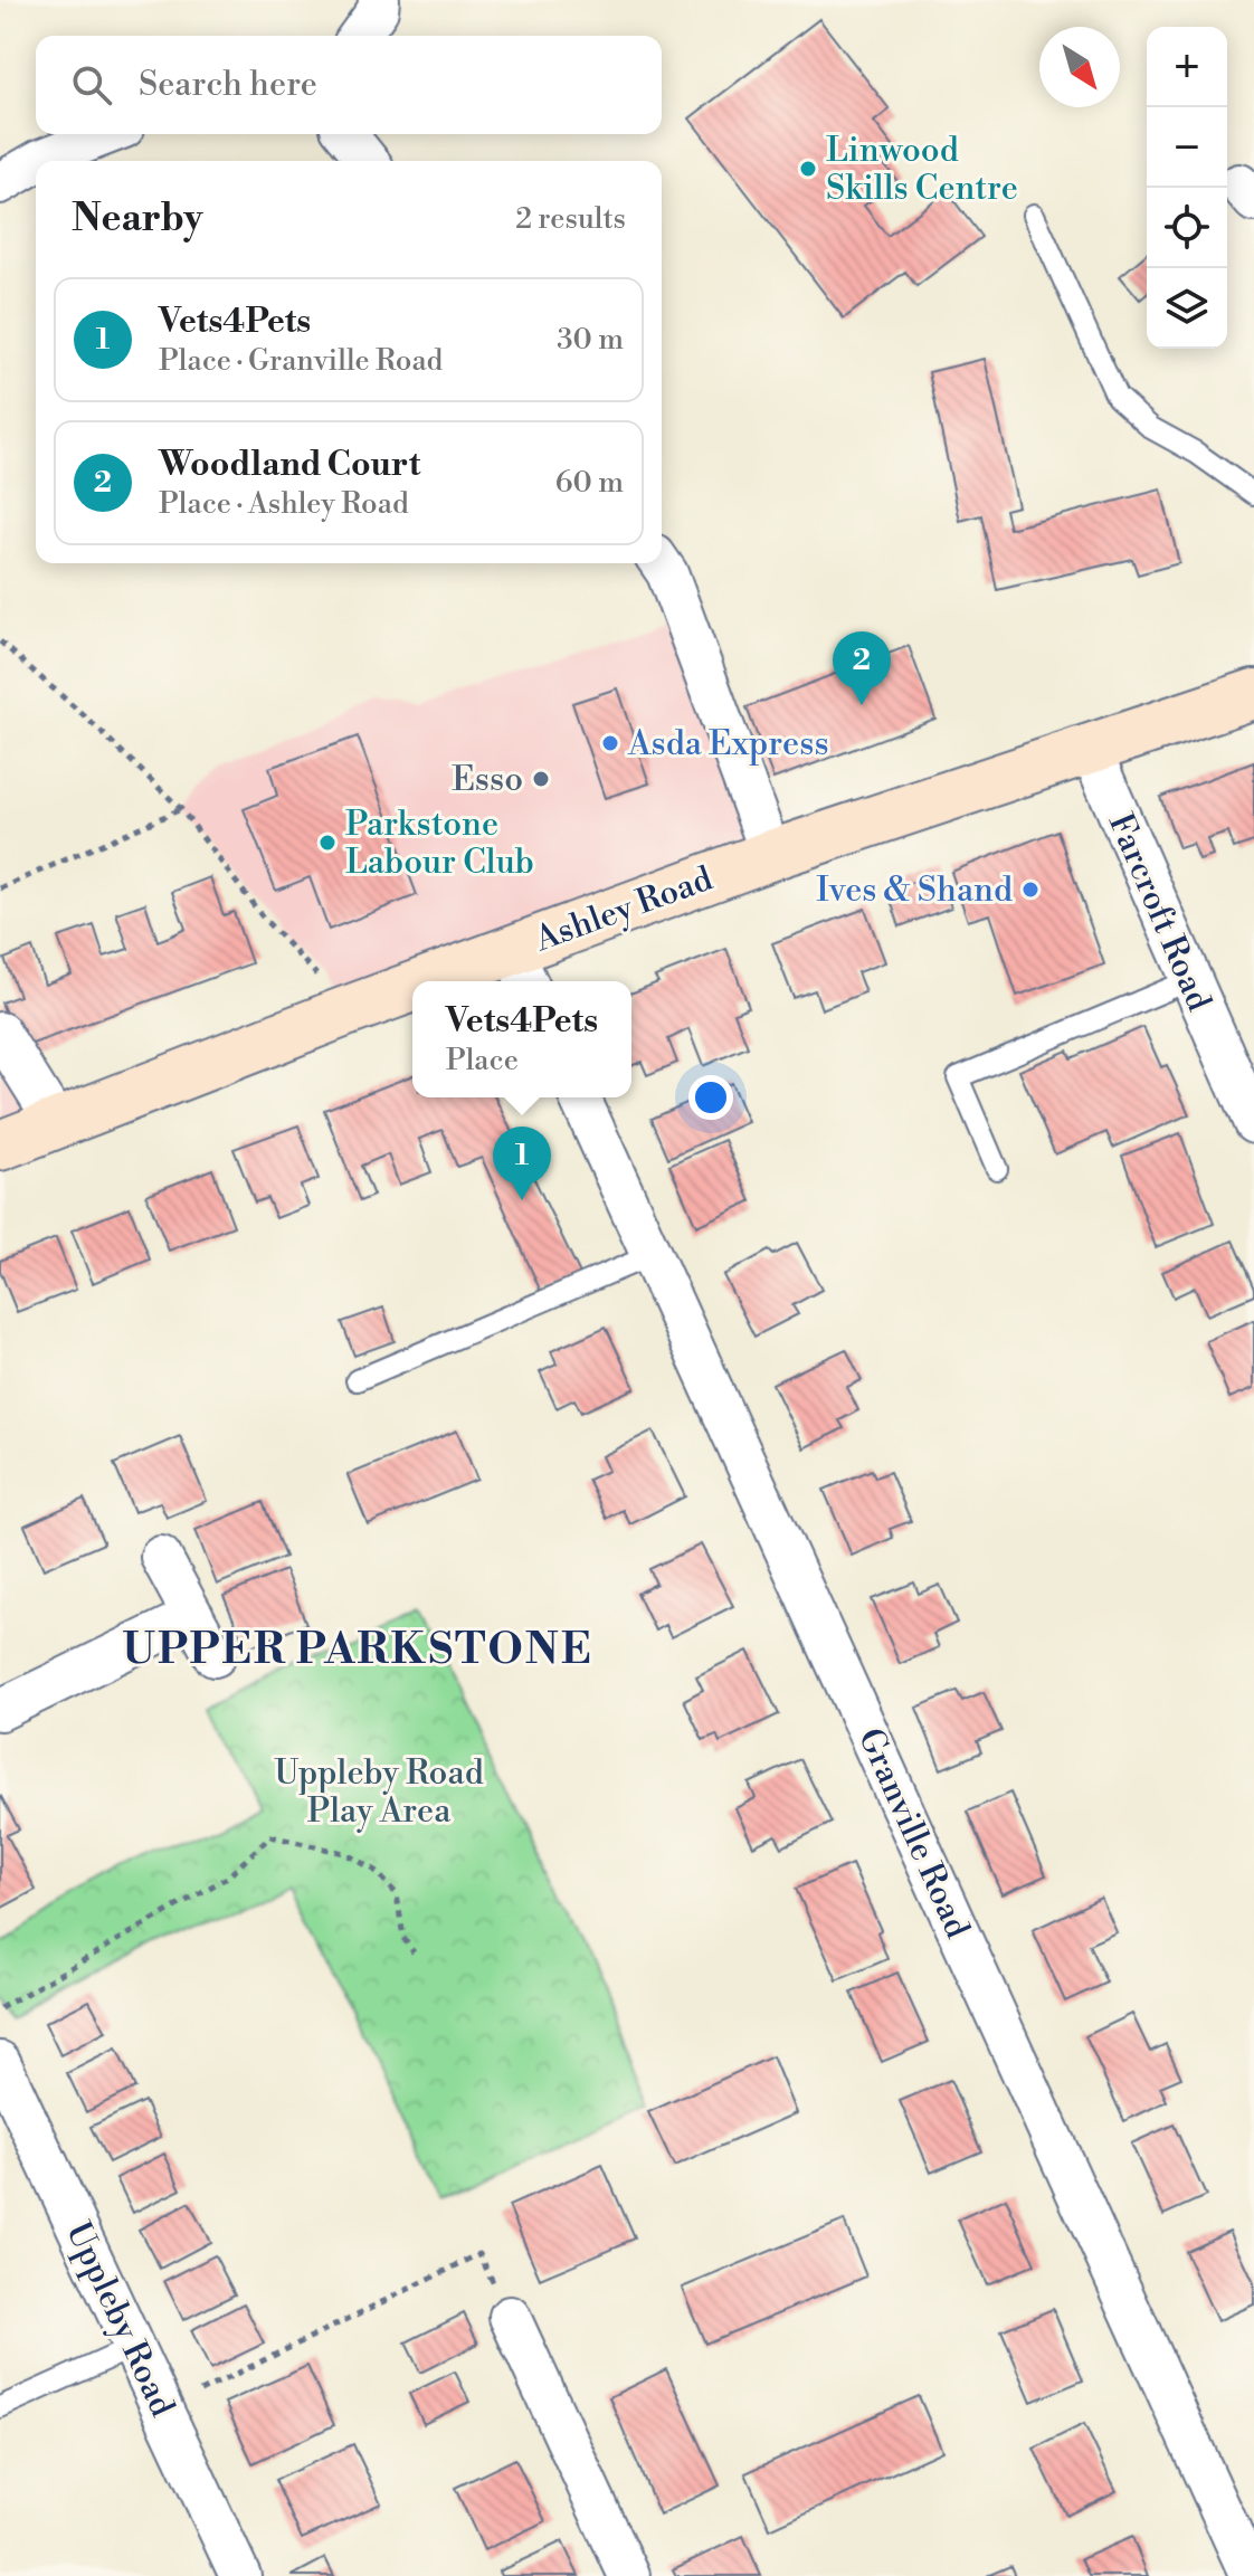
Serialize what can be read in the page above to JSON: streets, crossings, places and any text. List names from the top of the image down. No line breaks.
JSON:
{"streets":{"main road":["Ashley Road"],"street":["Farcroft Road","Granville Road","Uppleby Road"]},"crossings":[["Ashley Road","Farcroft Road"]],"districts":["UPPER PARKSTONE"],"parks":["Uppleby Road Play Area"],"places":["Linwood Skills Centre","Asda Express","Esso","Parkstone Labour Club","Ives & Shand"],"north":"bottom right","page":{"map_buttons":["+","−"],"search":"Search here","heading":["Nearby","2 results"],"list":[{"mark":"1","name":"Vets4Pets","note":"Place · Granville Road","value":"30 m"},{"mark":"2","name":"Woodland Court","note":"Place · Ashley Road","value":"60 m"}],"pins":["2","1"],"popup":["Vets4Pets","Place"]}}
